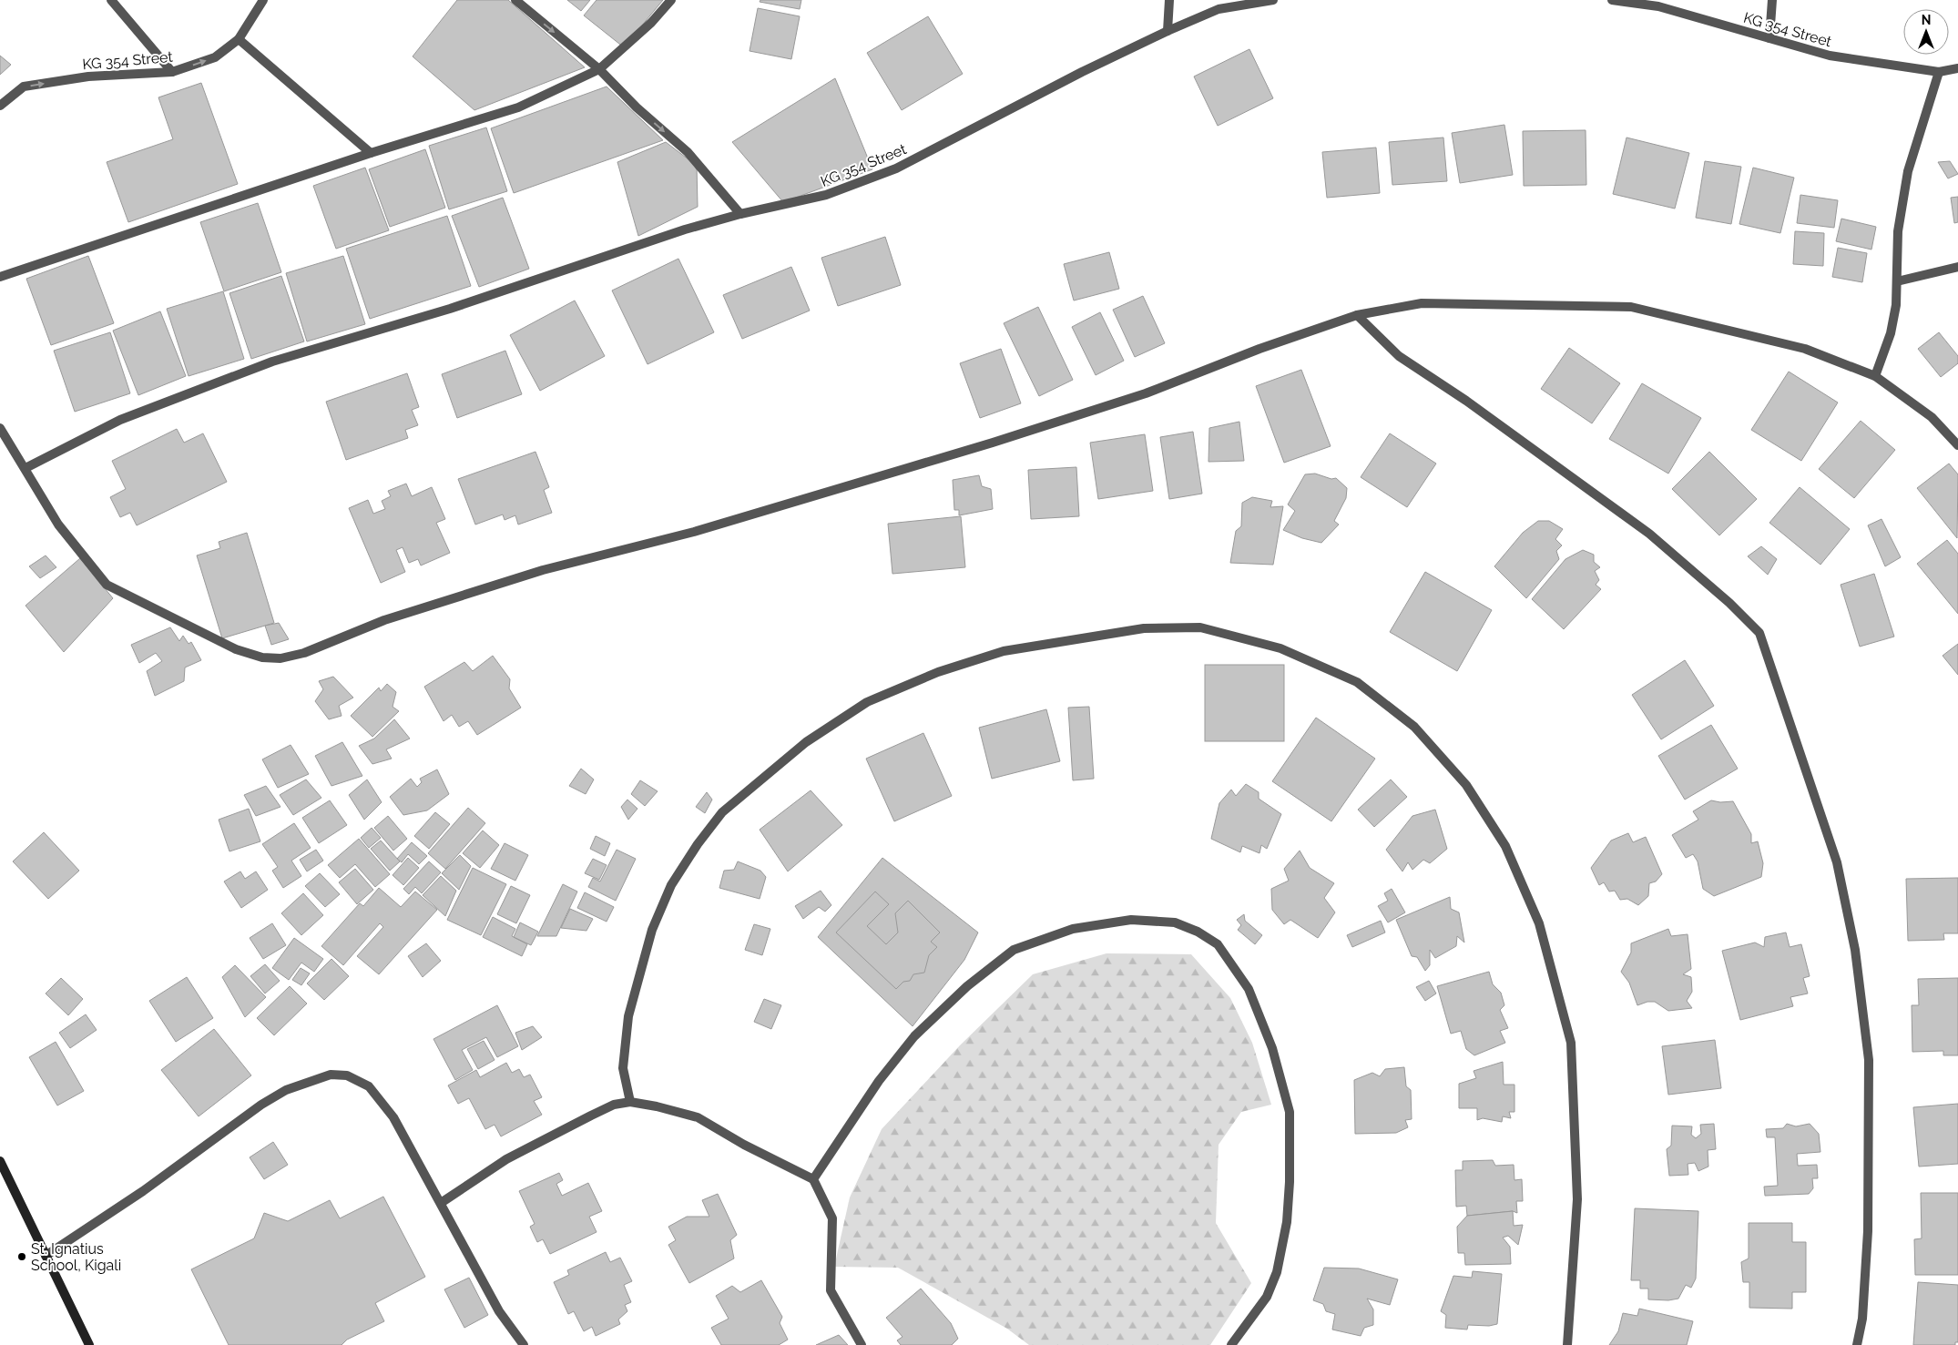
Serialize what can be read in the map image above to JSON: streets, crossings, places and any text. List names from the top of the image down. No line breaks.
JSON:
{"streets":{"street":["KG 354 Street"]},"places":["St. Ignatius School, Kigali"],"north":"top"}
